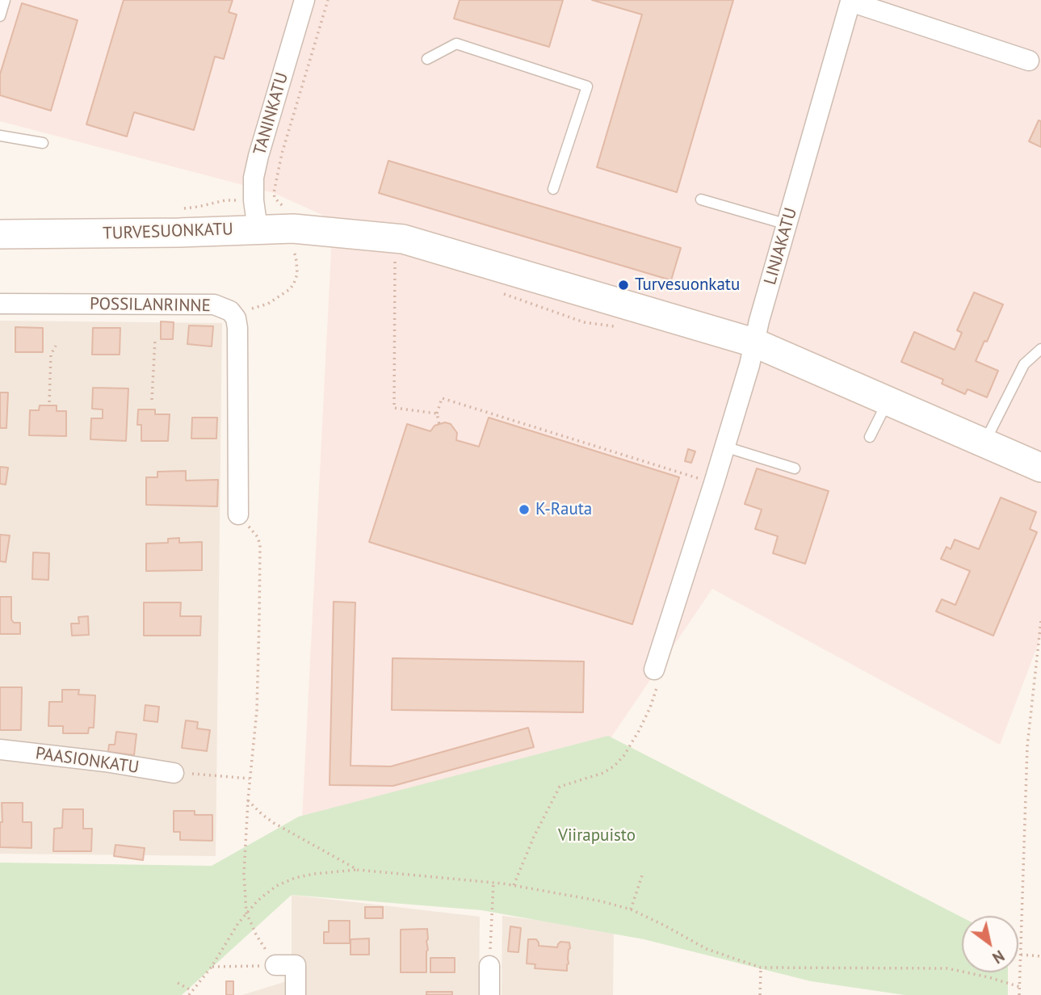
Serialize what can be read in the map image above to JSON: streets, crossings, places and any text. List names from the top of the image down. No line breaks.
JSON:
{"streets":{"main road":["TURVESUONKATU"],"street":["TANINKATU","LINJAKATU","POSSILANRINNE","PAASIONKATU"]},"crossings":[["TANINKATU","TURVESUONKATU"],["TURVESUONKATU","LINJAKATU"]],"parks":["Viirapuisto"],"places":["Turvesuonkatu","K-Rauta"],"north":"bottom right"}
